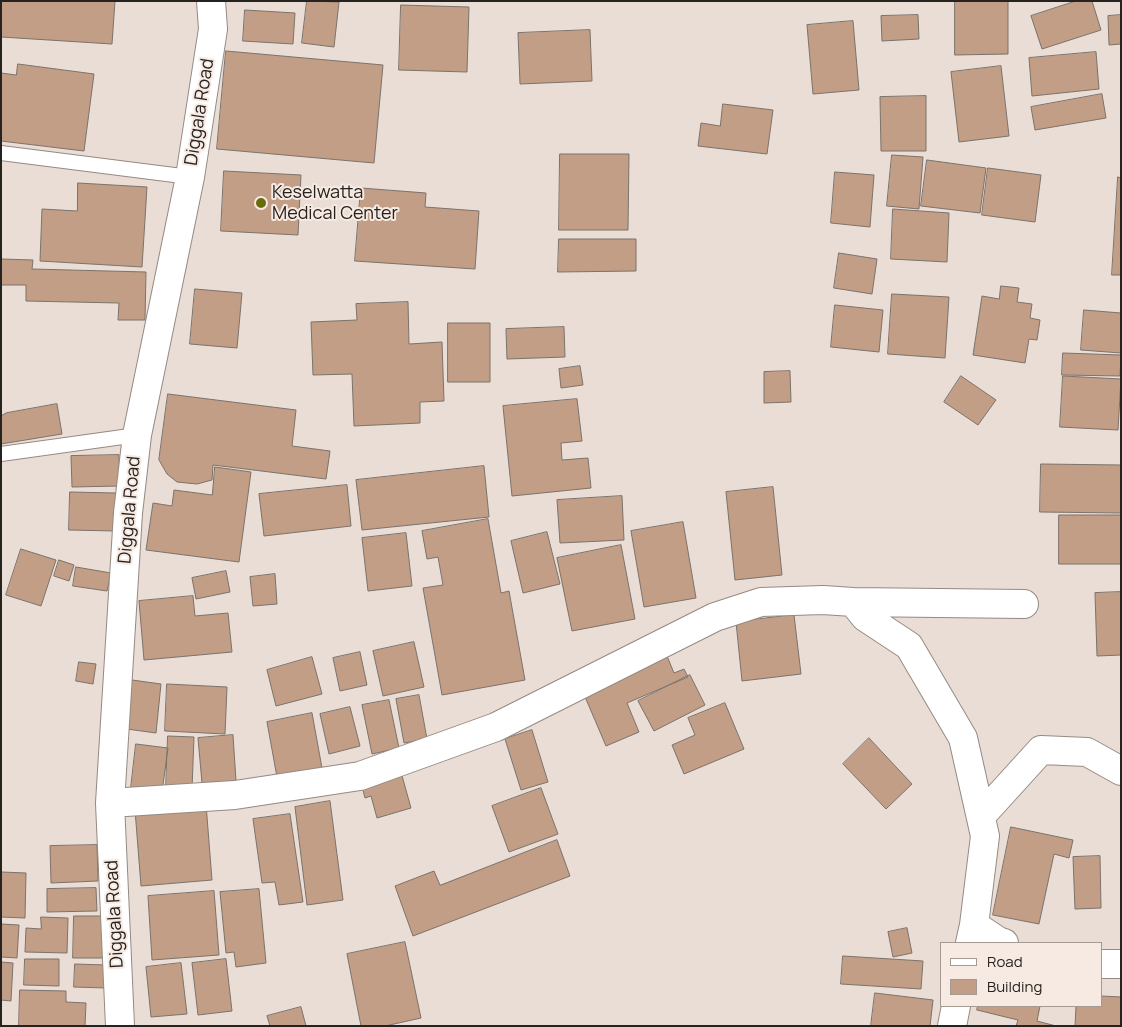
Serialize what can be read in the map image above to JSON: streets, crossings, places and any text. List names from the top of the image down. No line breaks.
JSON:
{"streets":{"street":["Diggala Road"]},"places":["Keselwatta Medical Center"],"legend":["Road","Building"]}
